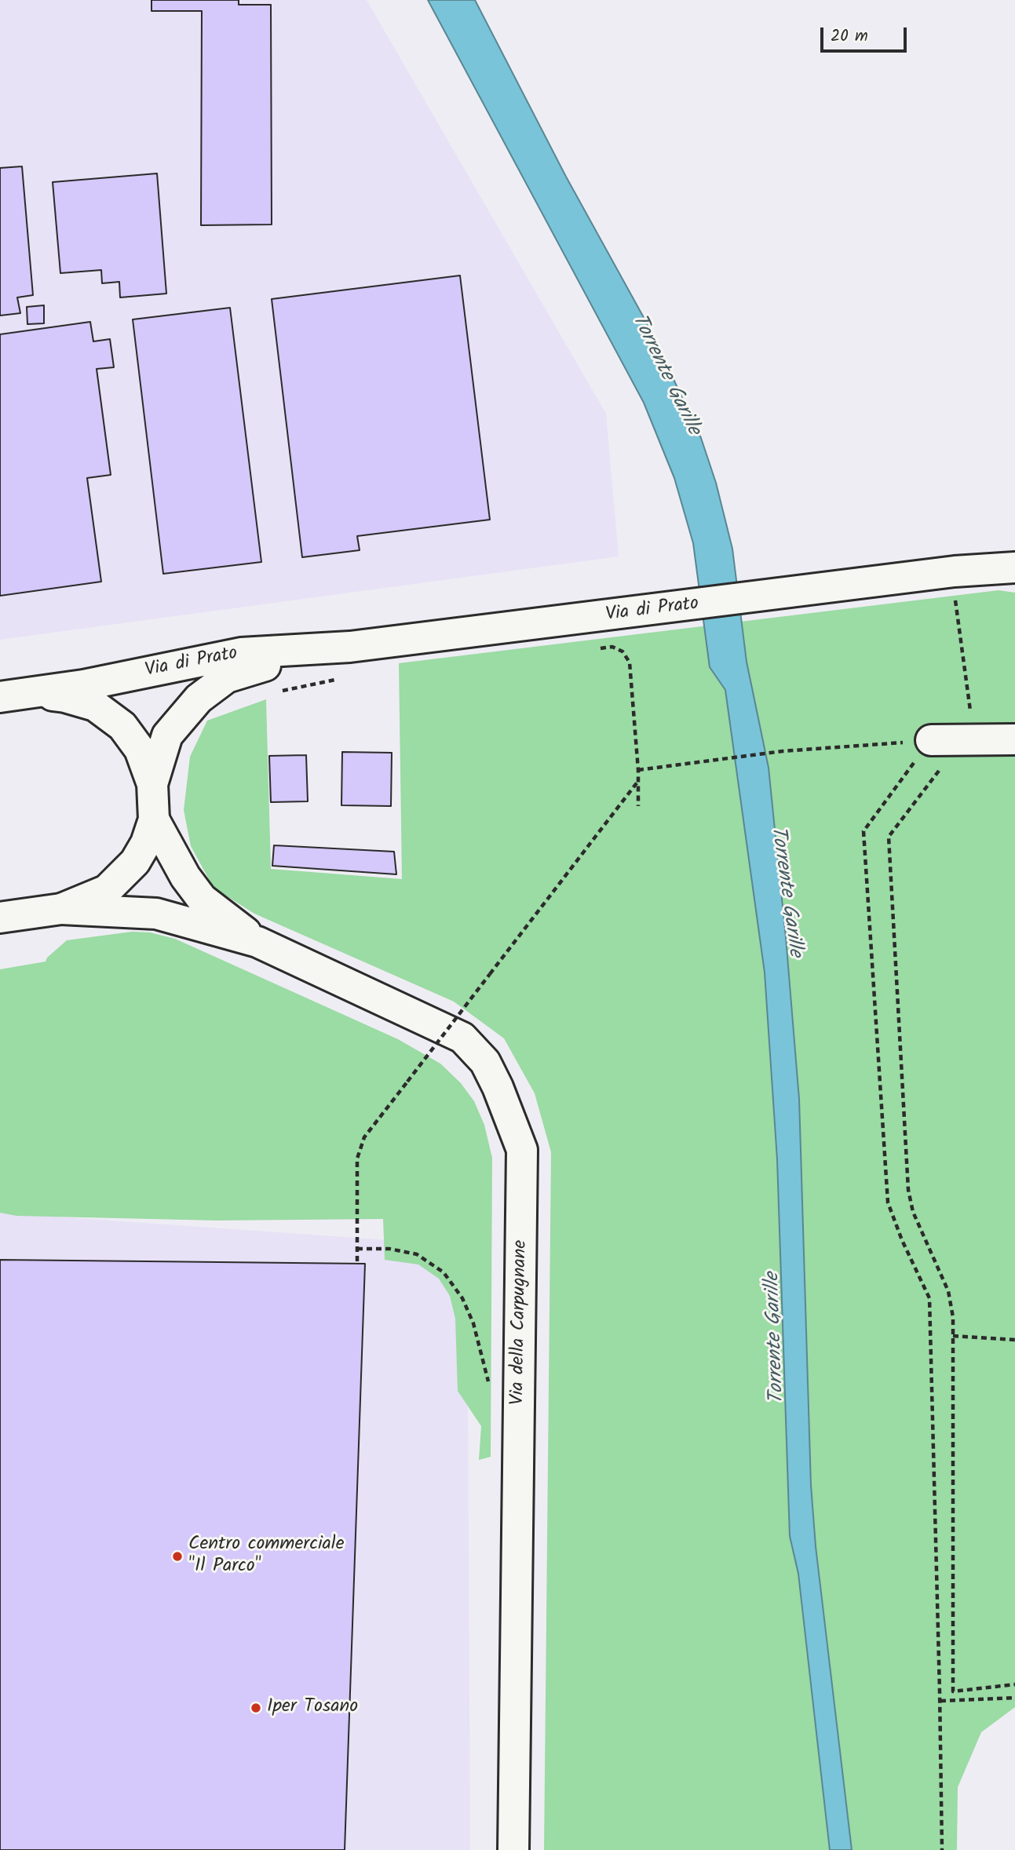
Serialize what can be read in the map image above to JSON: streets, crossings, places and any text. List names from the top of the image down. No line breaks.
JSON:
{"streets":{"main road":["Via di Prato","Via della Carpugnane"]},"crossings":[["Via di Prato","Via della Carpugnane"]],"water":["Torrente Garille"],"places":["Centro commerciale \"Il Parco\"","Iper Tosano"],"scale_bar":"20 m"}
